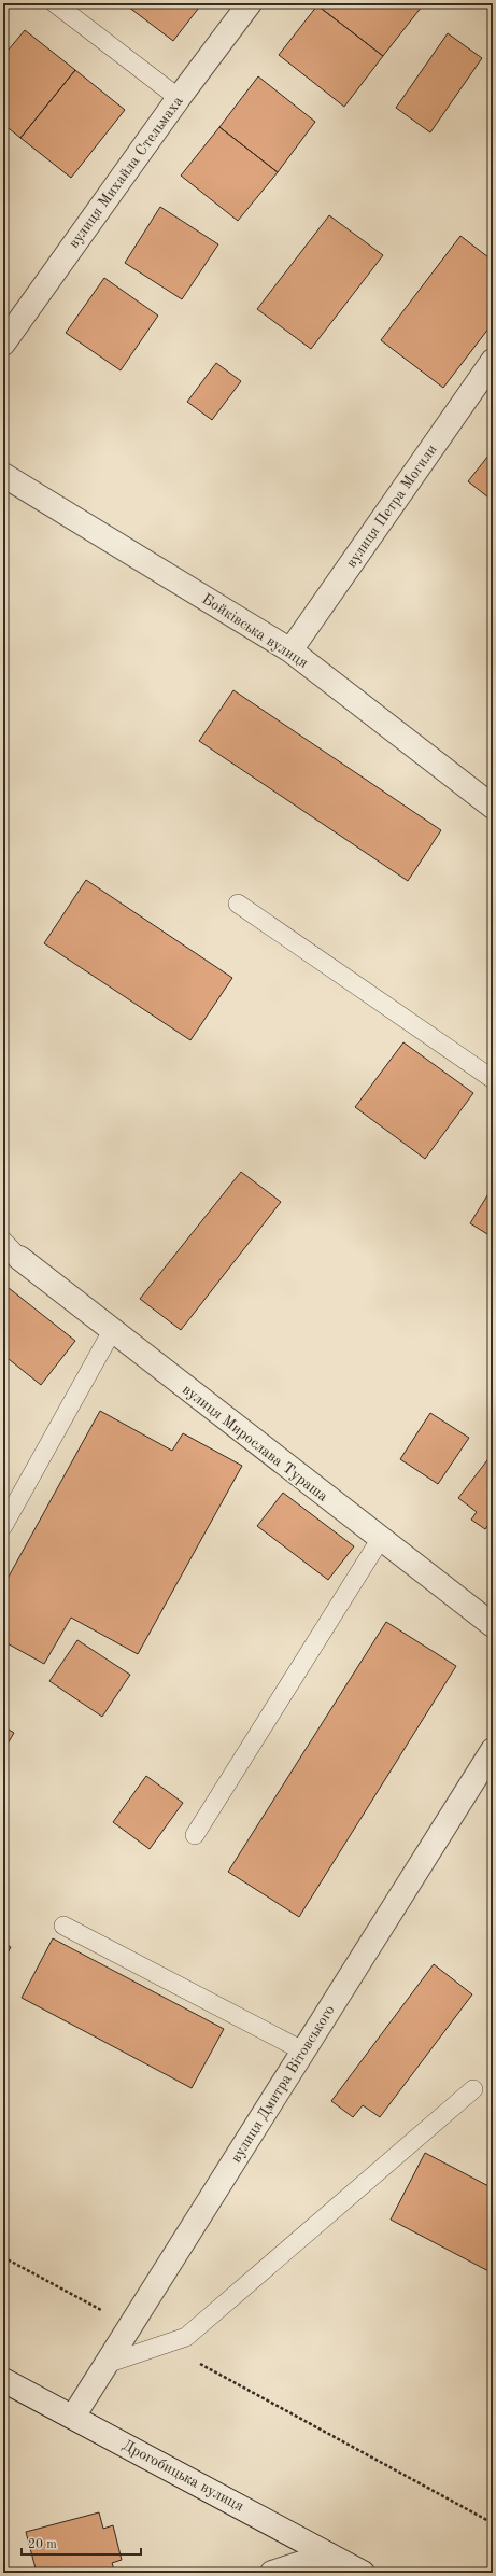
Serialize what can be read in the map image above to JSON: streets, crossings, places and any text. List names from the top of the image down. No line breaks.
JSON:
{"streets":{"street":["вулиця Михайла Стельмаха","вулиця Петра Могили","Бойківська вулиця","вулиця Мирослава Тураша","вулиця Дмитра Вітовського","Дрогобицька вулиця"]},"crossings":[["вулиця Петра Могили","Бойківська вулиця"],["вулиця Дмитра Вітовського","Дрогобицька вулиця"]],"scale_bar":"20 m"}
